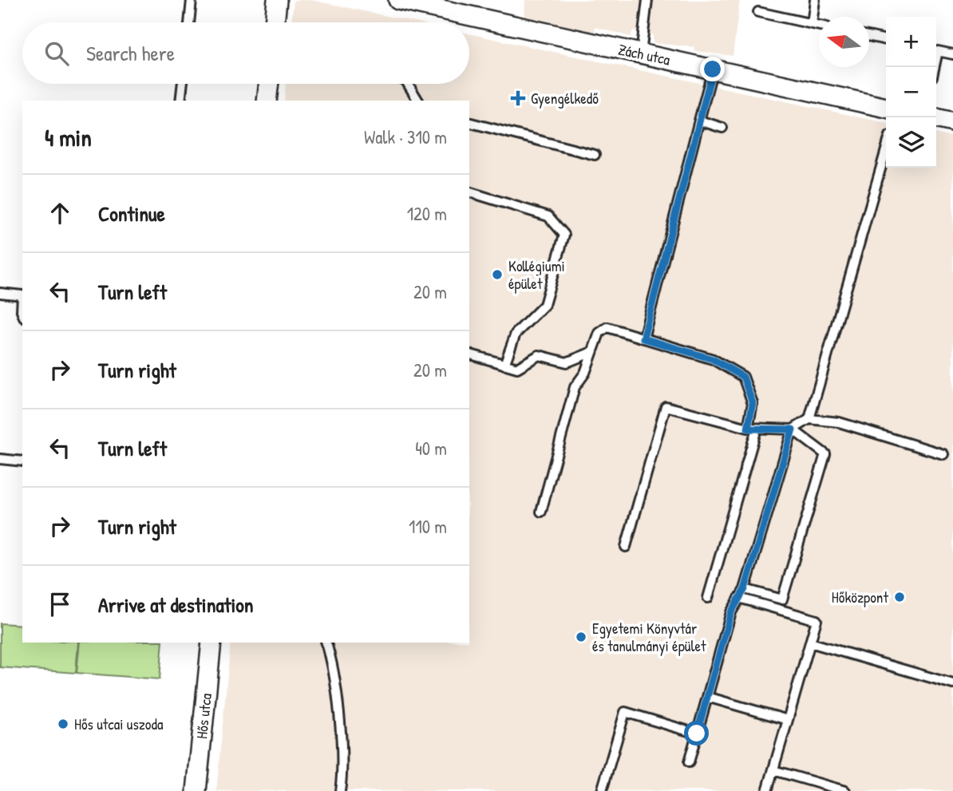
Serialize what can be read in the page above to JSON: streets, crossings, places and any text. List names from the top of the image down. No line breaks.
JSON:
{"streets":{"street":["Zách utca","Hős utca"]},"places":{"health":["Gyengélkedő"],"other":["Kollégiumi épület","Hőközpont","Egyetemi Könyvtár és tanulmányi épület","Hős utcai uszoda"]},"north":"left","page":{"map_buttons":["+","−"],"search":"Search here","heading":["4 min","Walk · 310 m"],"list":[["Continue","120 m"],["Turn left","20 m"],["Turn right","20 m"],["Turn left","40 m"],["Turn right","110 m"],"Arrive at destination"]}}
